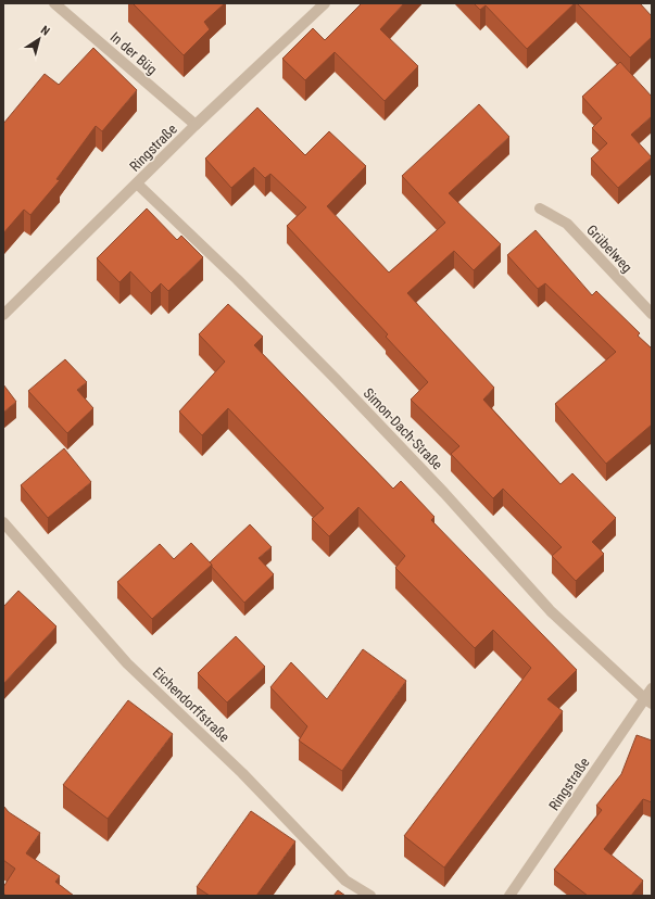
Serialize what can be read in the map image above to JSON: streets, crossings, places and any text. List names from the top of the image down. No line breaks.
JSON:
{"streets":{"street":["In der Büg","Ringstraße","Grübelweg","Simon-Dach-Straße","Eichendorffstraße"]},"crossings":[["In der Büg","Ringstraße"],["Ringstraße","Simon-Dach-Straße"]],"north":"top right"}
